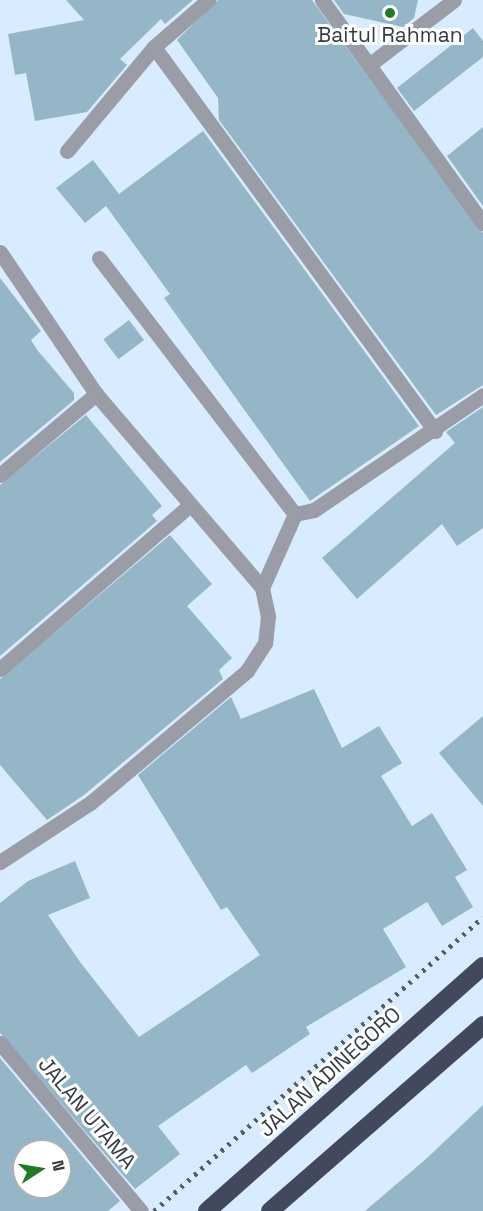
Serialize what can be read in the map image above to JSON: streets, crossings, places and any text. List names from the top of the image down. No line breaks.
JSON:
{"streets":{"highway":["JALAN ADINEGORO"],"street":["JALAN UTAMA"]},"places":["Baitul Rahman"],"north":"right"}
